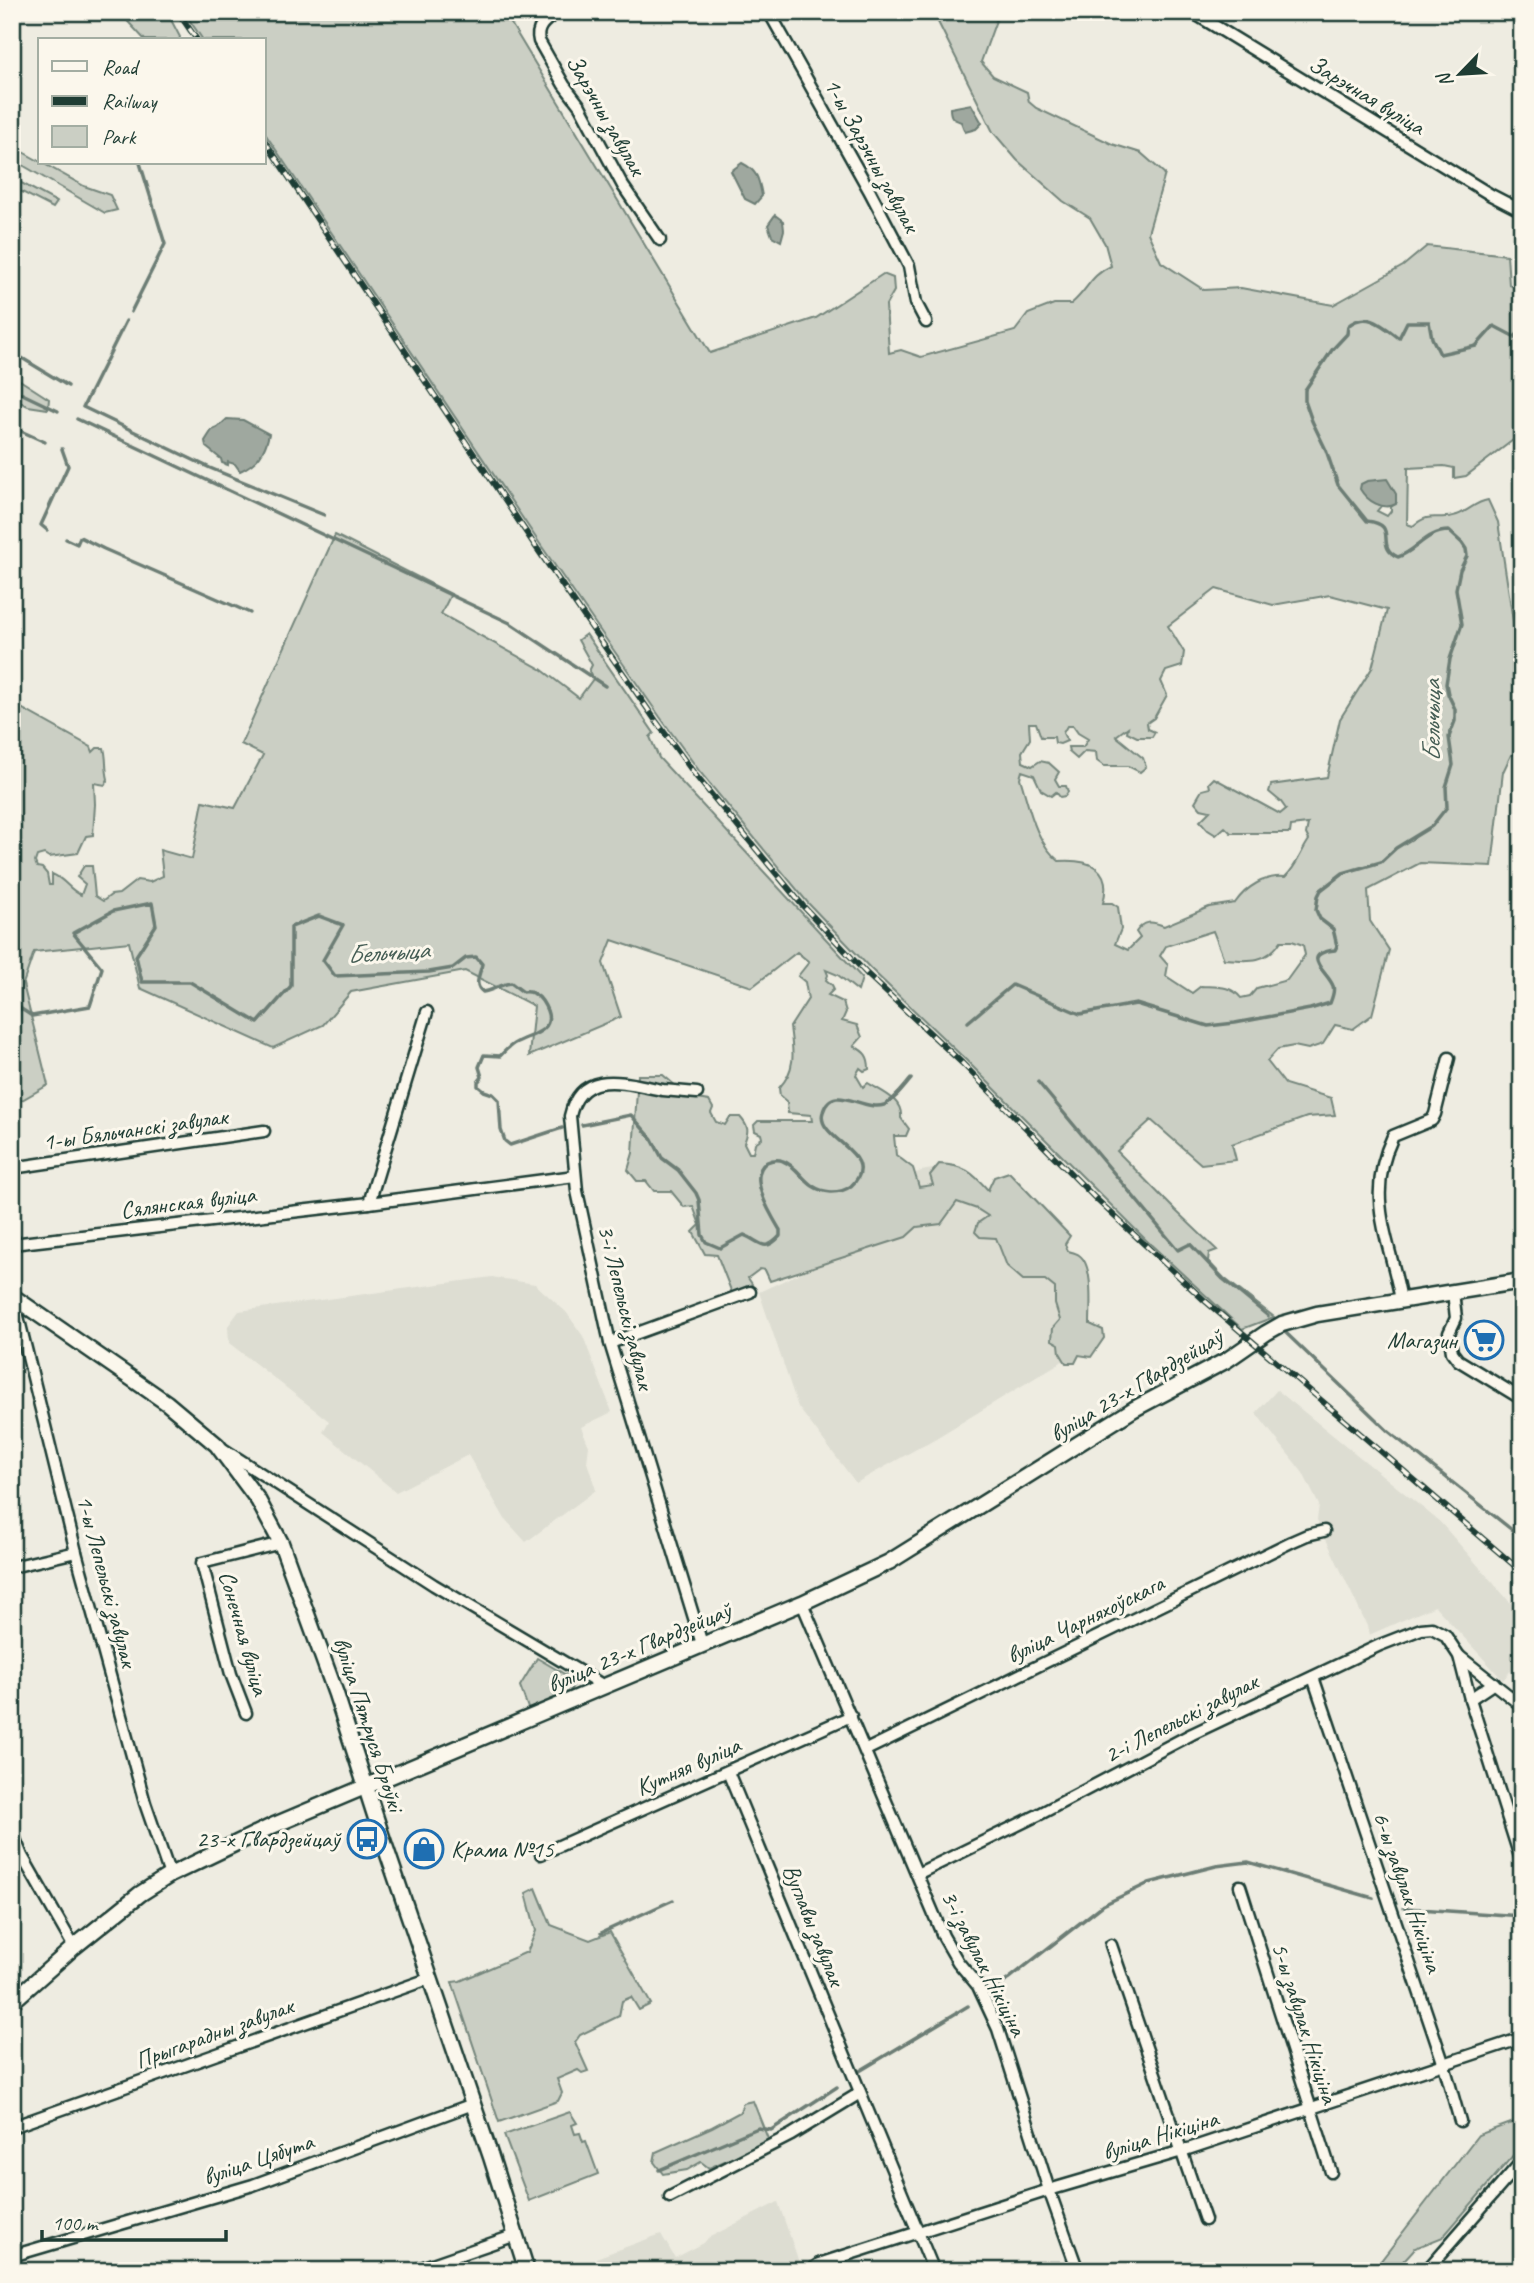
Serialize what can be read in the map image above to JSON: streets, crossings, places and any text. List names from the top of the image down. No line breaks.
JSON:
{"streets":{"street":["Зарэчная вуліца","Зарэчны завулак","1-ы Зарэчны завулак","1-ы Бяльчанскі завулак","Сялянская вуліца","3-і Лепельскі завулак","вуліца 23-х Гвардзейцаў","1-ы Лепельскі завулак","вуліца Чарняхоўскага","Сонечная вуліца","2-і Лепельскі завулак","вуліца Пятруся Броўкі","Кутняя вуліца","6-ы завулак Нікіціна","Вуглавы завулак","3-і завулак Нікіціна","5-ы завулак Нікіціна","Прыгарадны завулак","вуліца Нікіціна","вуліца Цябута"]},"crossings":[["Сялянская вуліца","3-і Лепельскі завулак"],["3-і Лепельскі завулак","вуліца 23-х Гвардзейцаў"],["вуліца 23-х Гвардзейцаў","1-ы Лепельскі завулак"],["вуліца 23-х Гвардзейцаў","вуліца Пятруся Броўкі"],["вуліца 23-х Гвардзейцаў","3-і завулак Нікіціна"],["1-ы Лепельскі завулак","вуліца Пятруся Броўкі"],["вуліца Чарняхоўскага","3-і завулак Нікіціна"],["Сонечная вуліца","вуліца Пятруся Броўкі"],["2-і Лепельскі завулак","6-ы завулак Нікіціна"],["2-і Лепельскі завулак","3-і завулак Нікіціна"],["вуліца Пятруся Броўкі","Прыгарадны завулак"],["вуліца Пятруся Броўкі","вуліца Цябута"],["Кутняя вуліца","Вуглавы завулак"],["Кутняя вуліца","3-і завулак Нікіціна"],["6-ы завулак Нікіціна","вуліца Нікіціна"],["Вуглавы завулак","вуліца Нікіціна"],["3-і завулак Нікіціна","вуліца Нікіціна"],["5-ы завулак Нікіціна","вуліца Нікіціна"]],"water":["Бельчыца"],"places":{"supermarket":["Магазин"],"bus stop":["23-х Гвардзейцаў"],"shop":["Крама №15"]},"legend":["Road","Railway","Park"],"scale_bar":"100 m","north":"bottom left"}
